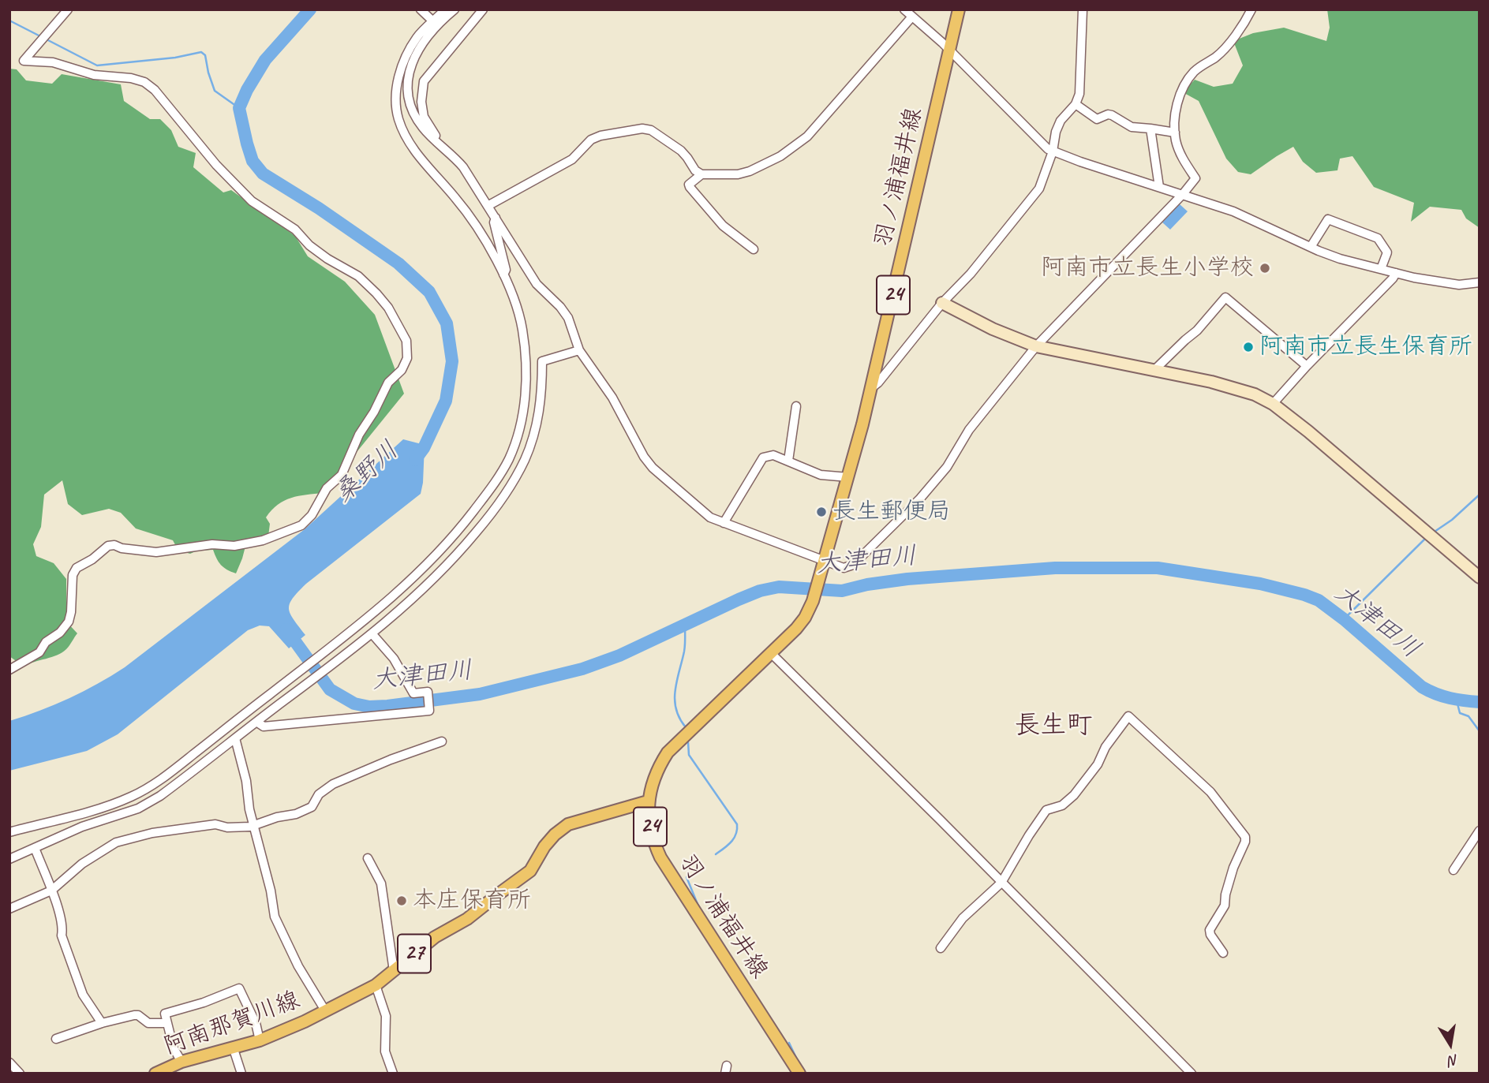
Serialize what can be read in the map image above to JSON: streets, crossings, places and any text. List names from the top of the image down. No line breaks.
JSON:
{"streets":{"main road":["羽ノ浦福井線","24","27","阿南那賀川線"]},"crossings":[["羽ノ浦福井線","阿南那賀川線"]],"districts":["長生町"],"water":["桑野川","大津田川"],"places":["阿南市立長生小学校","阿南市立長生保育所","長生郵便局","本庄保育所"],"north":"bottom"}
